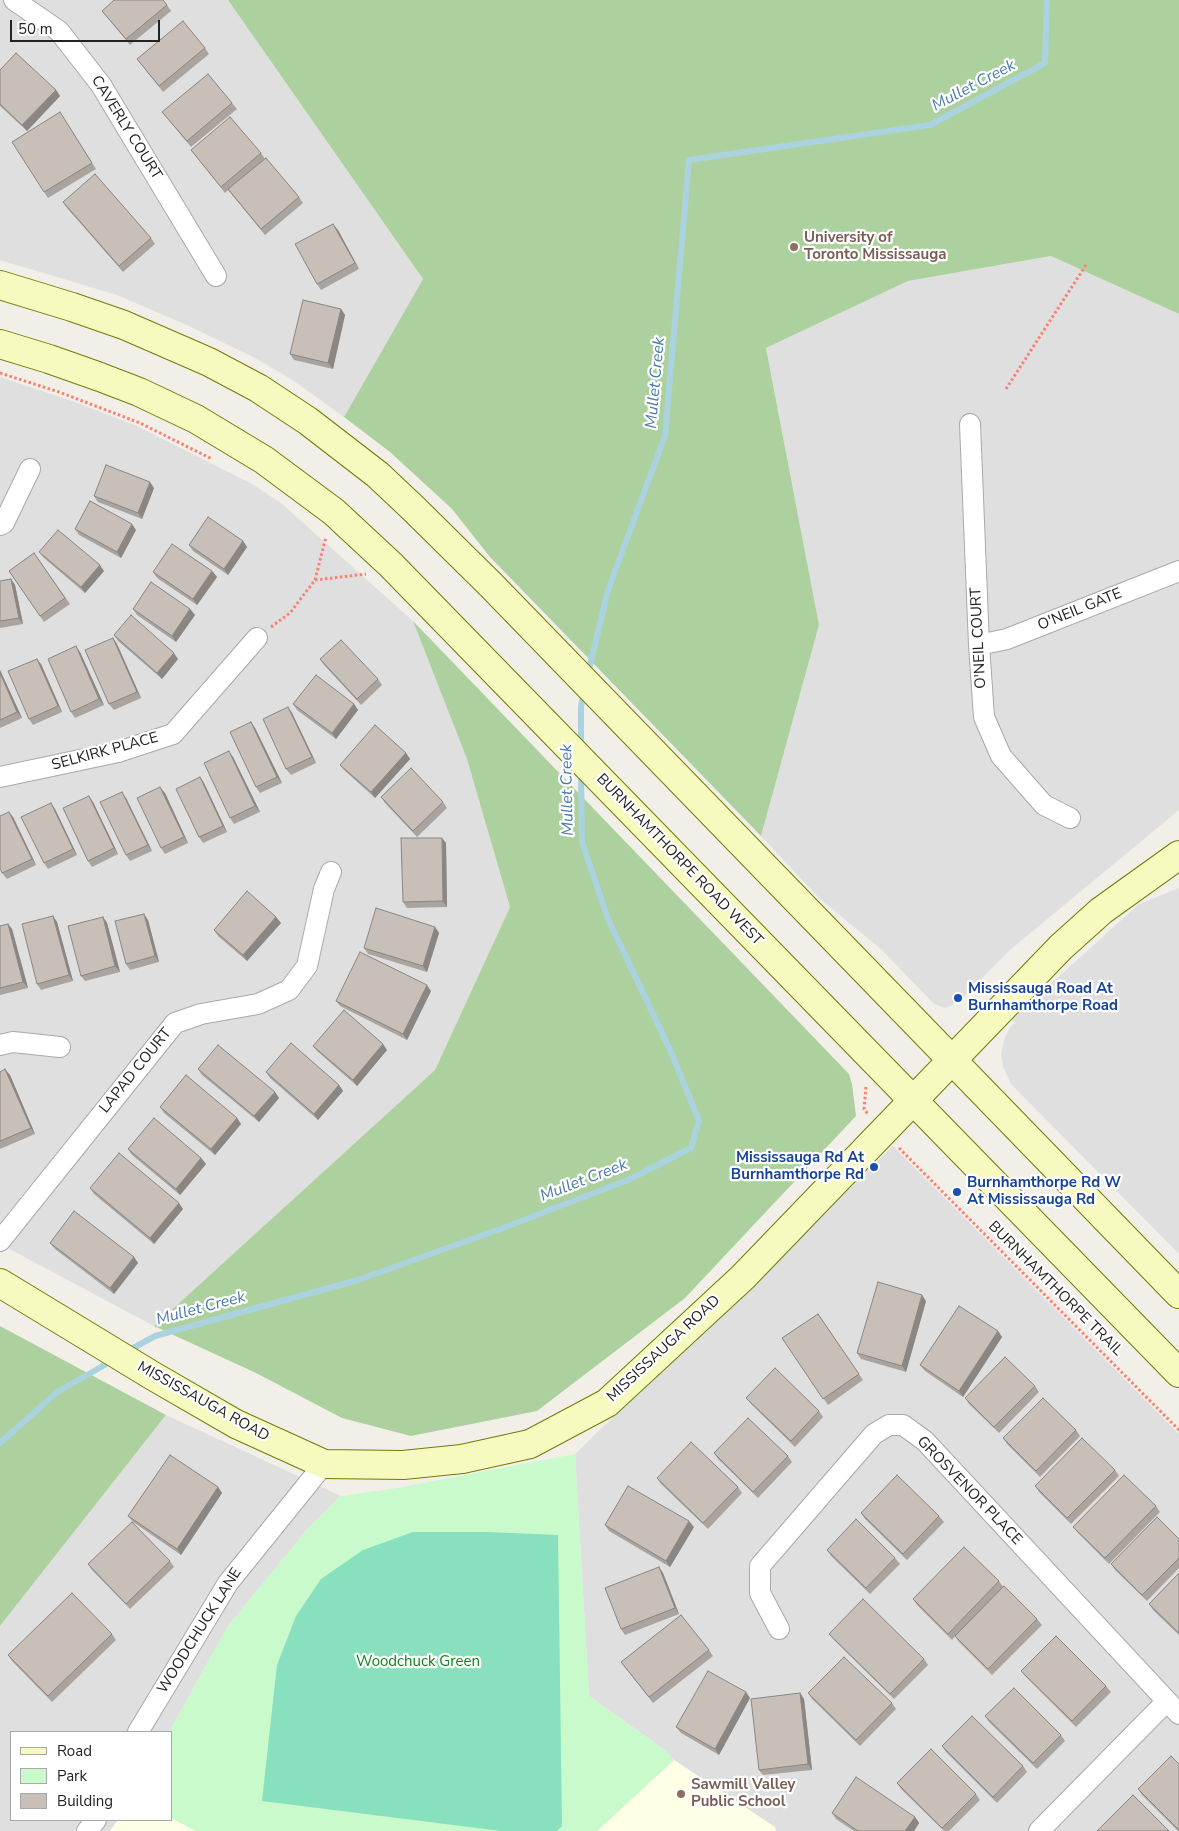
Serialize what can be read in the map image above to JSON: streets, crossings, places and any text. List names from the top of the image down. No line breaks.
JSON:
{"streets":{"main road":["BURNHAMTHORPE ROAD WEST","MISSISSAUGA ROAD"],"street":["CAVERLY COURT","O'NEIL GATE","O'NEIL COURT","SELKIRK PLACE","LAPAD COURT","GROSVENOR PLACE","WOODCHUCK LANE"],"path":["BURNHAMTHORPE TRAIL"]},"crossings":[["O'NEIL GATE","O'NEIL COURT"],["BURNHAMTHORPE ROAD WEST","MISSISSAUGA ROAD"],["MISSISSAUGA ROAD","WOODCHUCK LANE"]],"water":["Mullet Creek"],"parks":["Woodchuck Green"],"places":["University of Toronto Mississauga","Mississauga Road At Burnhamthorpe Road","Mississauga Rd At Burnhamthorpe Rd","Burnhamthorpe Rd W At Mississauga Rd","Sawmill Valley Public School"],"legend":["Road","Park","Building"],"scale_bar":"50 m"}
